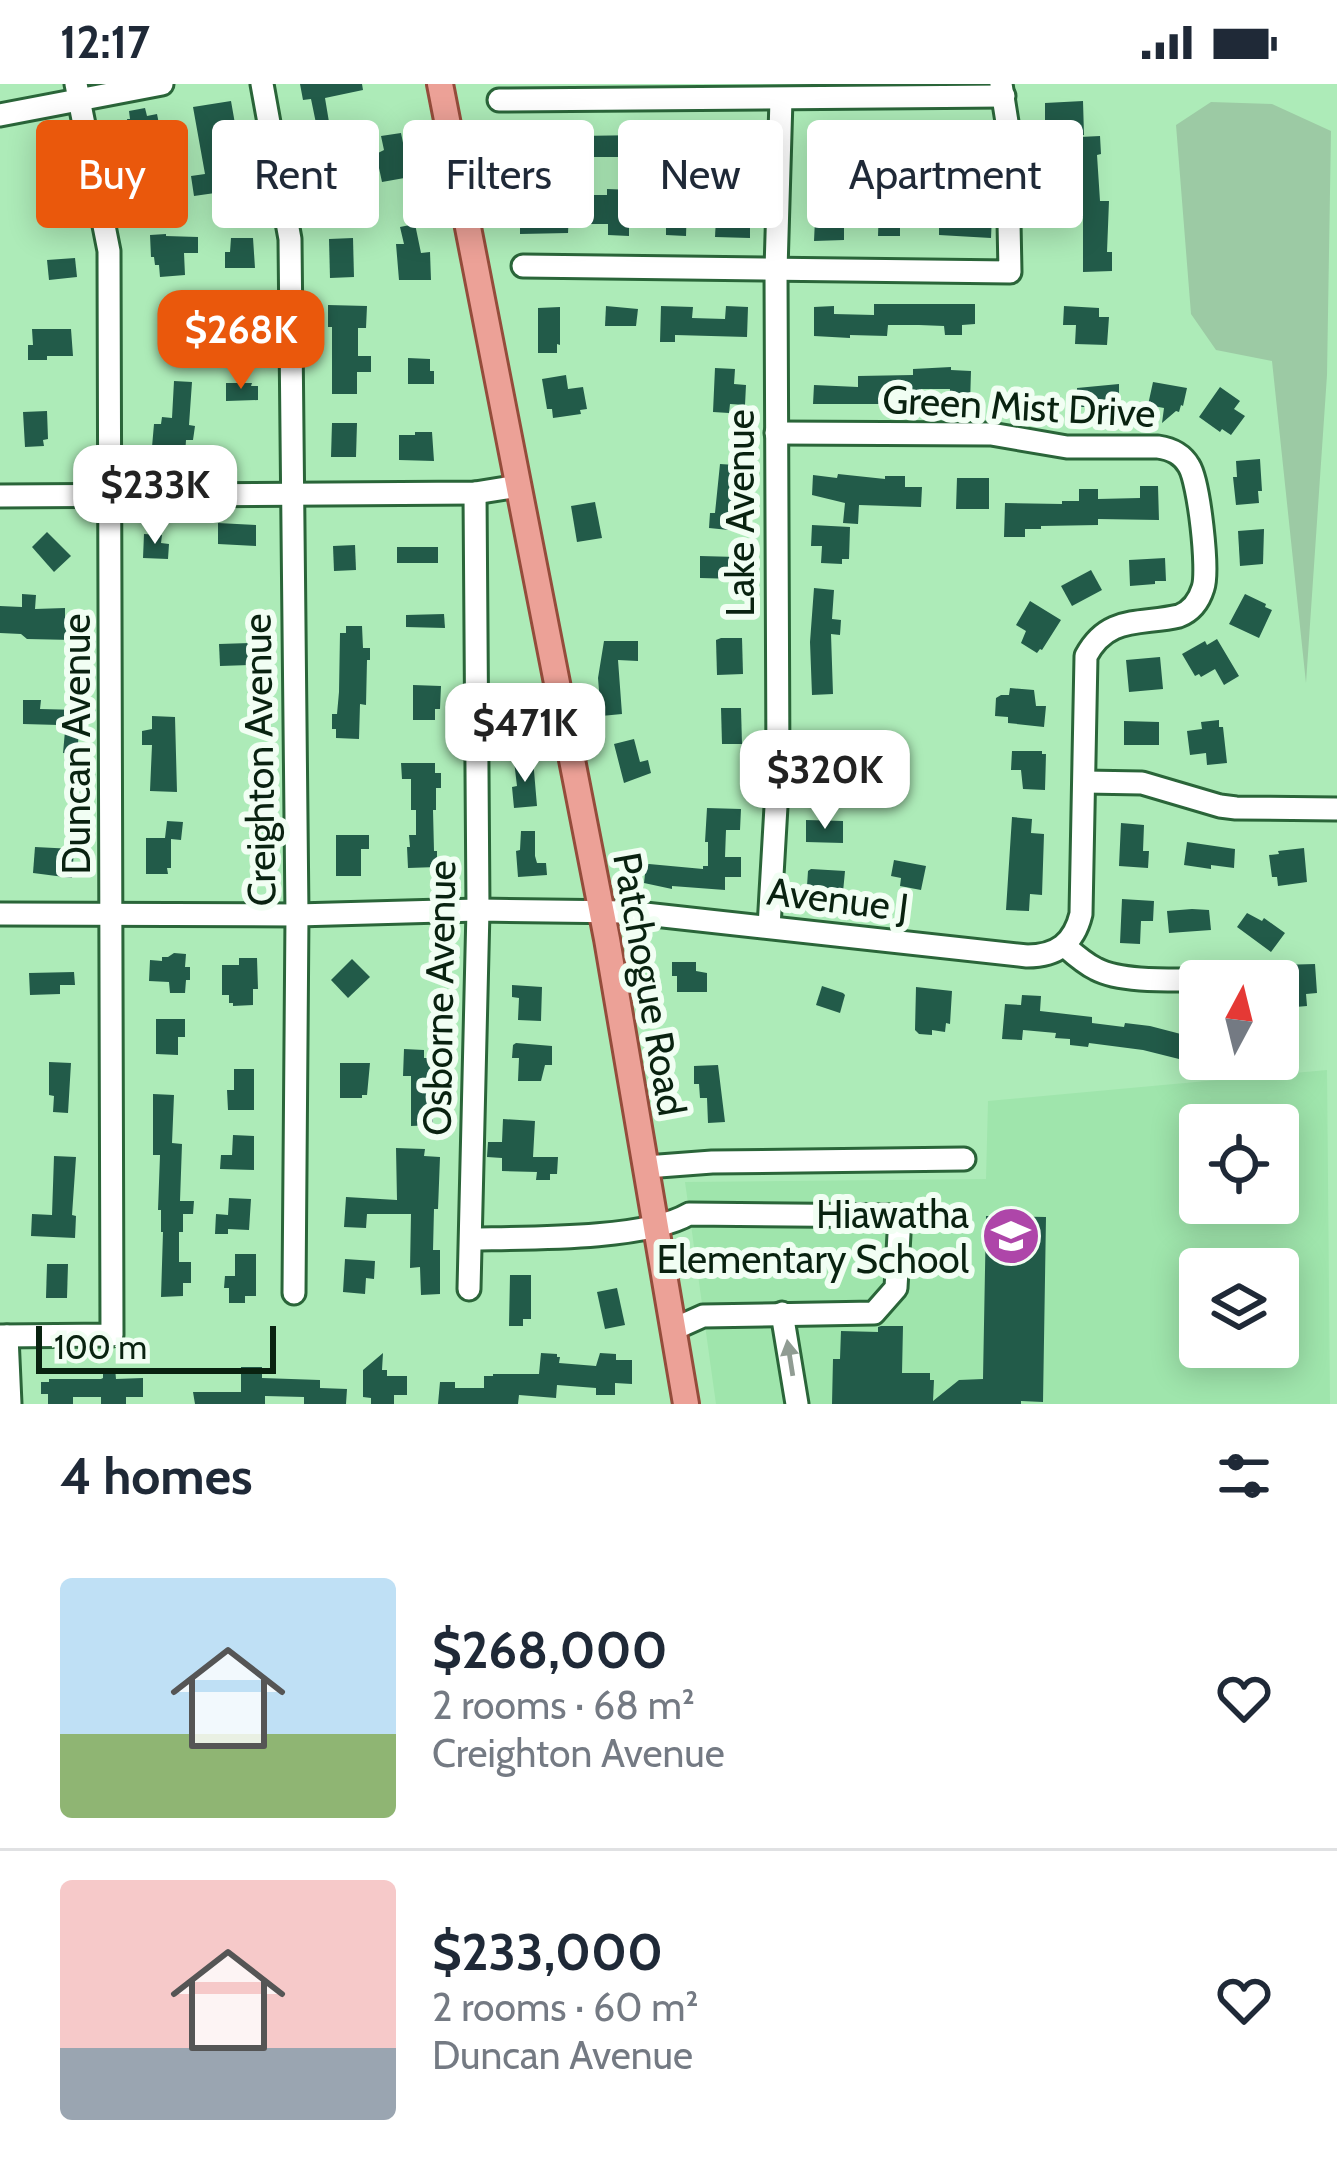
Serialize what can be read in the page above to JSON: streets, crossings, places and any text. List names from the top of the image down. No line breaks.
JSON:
{"streets":{"main road":["Patchogue Road"],"street":["Green Mist Drive","Lake Avenue","Duncan Avenue","Creighton Avenue","Avenue J","Osborne Avenue"]},"crossings":[["Green Mist Drive","Lake Avenue"],["Green Mist Drive","Avenue J"],["Lake Avenue","Avenue J"],["Duncan Avenue","Avenue J"],["Creighton Avenue","Avenue J"],["Avenue J","Patchogue Road"],["Avenue J","Osborne Avenue"]],"places":{"school or university":["Hiawatha Elementary School"]},"scale_bar":"100 m","north":"top","page":{"status":"12:17","chip":["Buy","Rent","Filters","New","Apartment"],"price":["$268K","$233K","$471K","$320K"],"scale":"100 m","heading":"4 homes","list":[{"name":"$268,000","note":"2 rooms · 68 m² · Creighton Avenue"},{"name":"$233,000","note":"2 rooms · 60 m² · Duncan Avenue"}]}}
